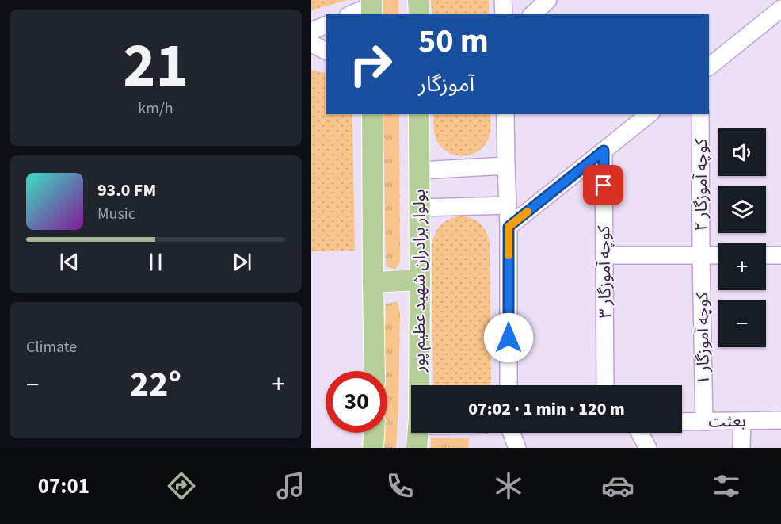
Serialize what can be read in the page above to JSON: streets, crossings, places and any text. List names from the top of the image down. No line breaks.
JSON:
{"streets":{"main road":["بولوار برادران شهید عظیم‌ پور"],"street":["کوچه آموزگار ۲","کوچه آموزگار ۳","کوچه آموزگار ۱","بعثت"]},"crossings":[["کوچه آموزگار ۲","کوچه آموزگار ۱"],["کوچه آموزگار ۱","بعثت"]],"page":{"tile":[["21","km/h"],"Climate"],"turn":["50 m","آموزگار"],"map_buttons":["+","−"],"song":["93.0 FM","Music"],"heat":["−","22°","+"],"limit":"30","trip":"07:02 · 1 min · 120 m","tabs":"07:01"}}
